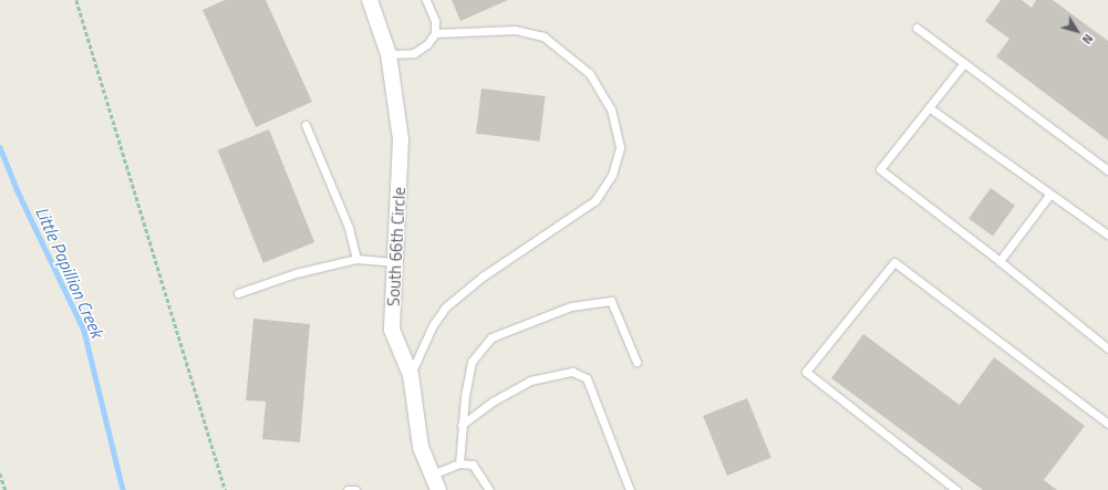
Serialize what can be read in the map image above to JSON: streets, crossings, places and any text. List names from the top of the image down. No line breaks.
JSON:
{"streets":{"street":["South 66th Circle"]},"water":["Little Papillion Creek"],"north":"bottom right"}
